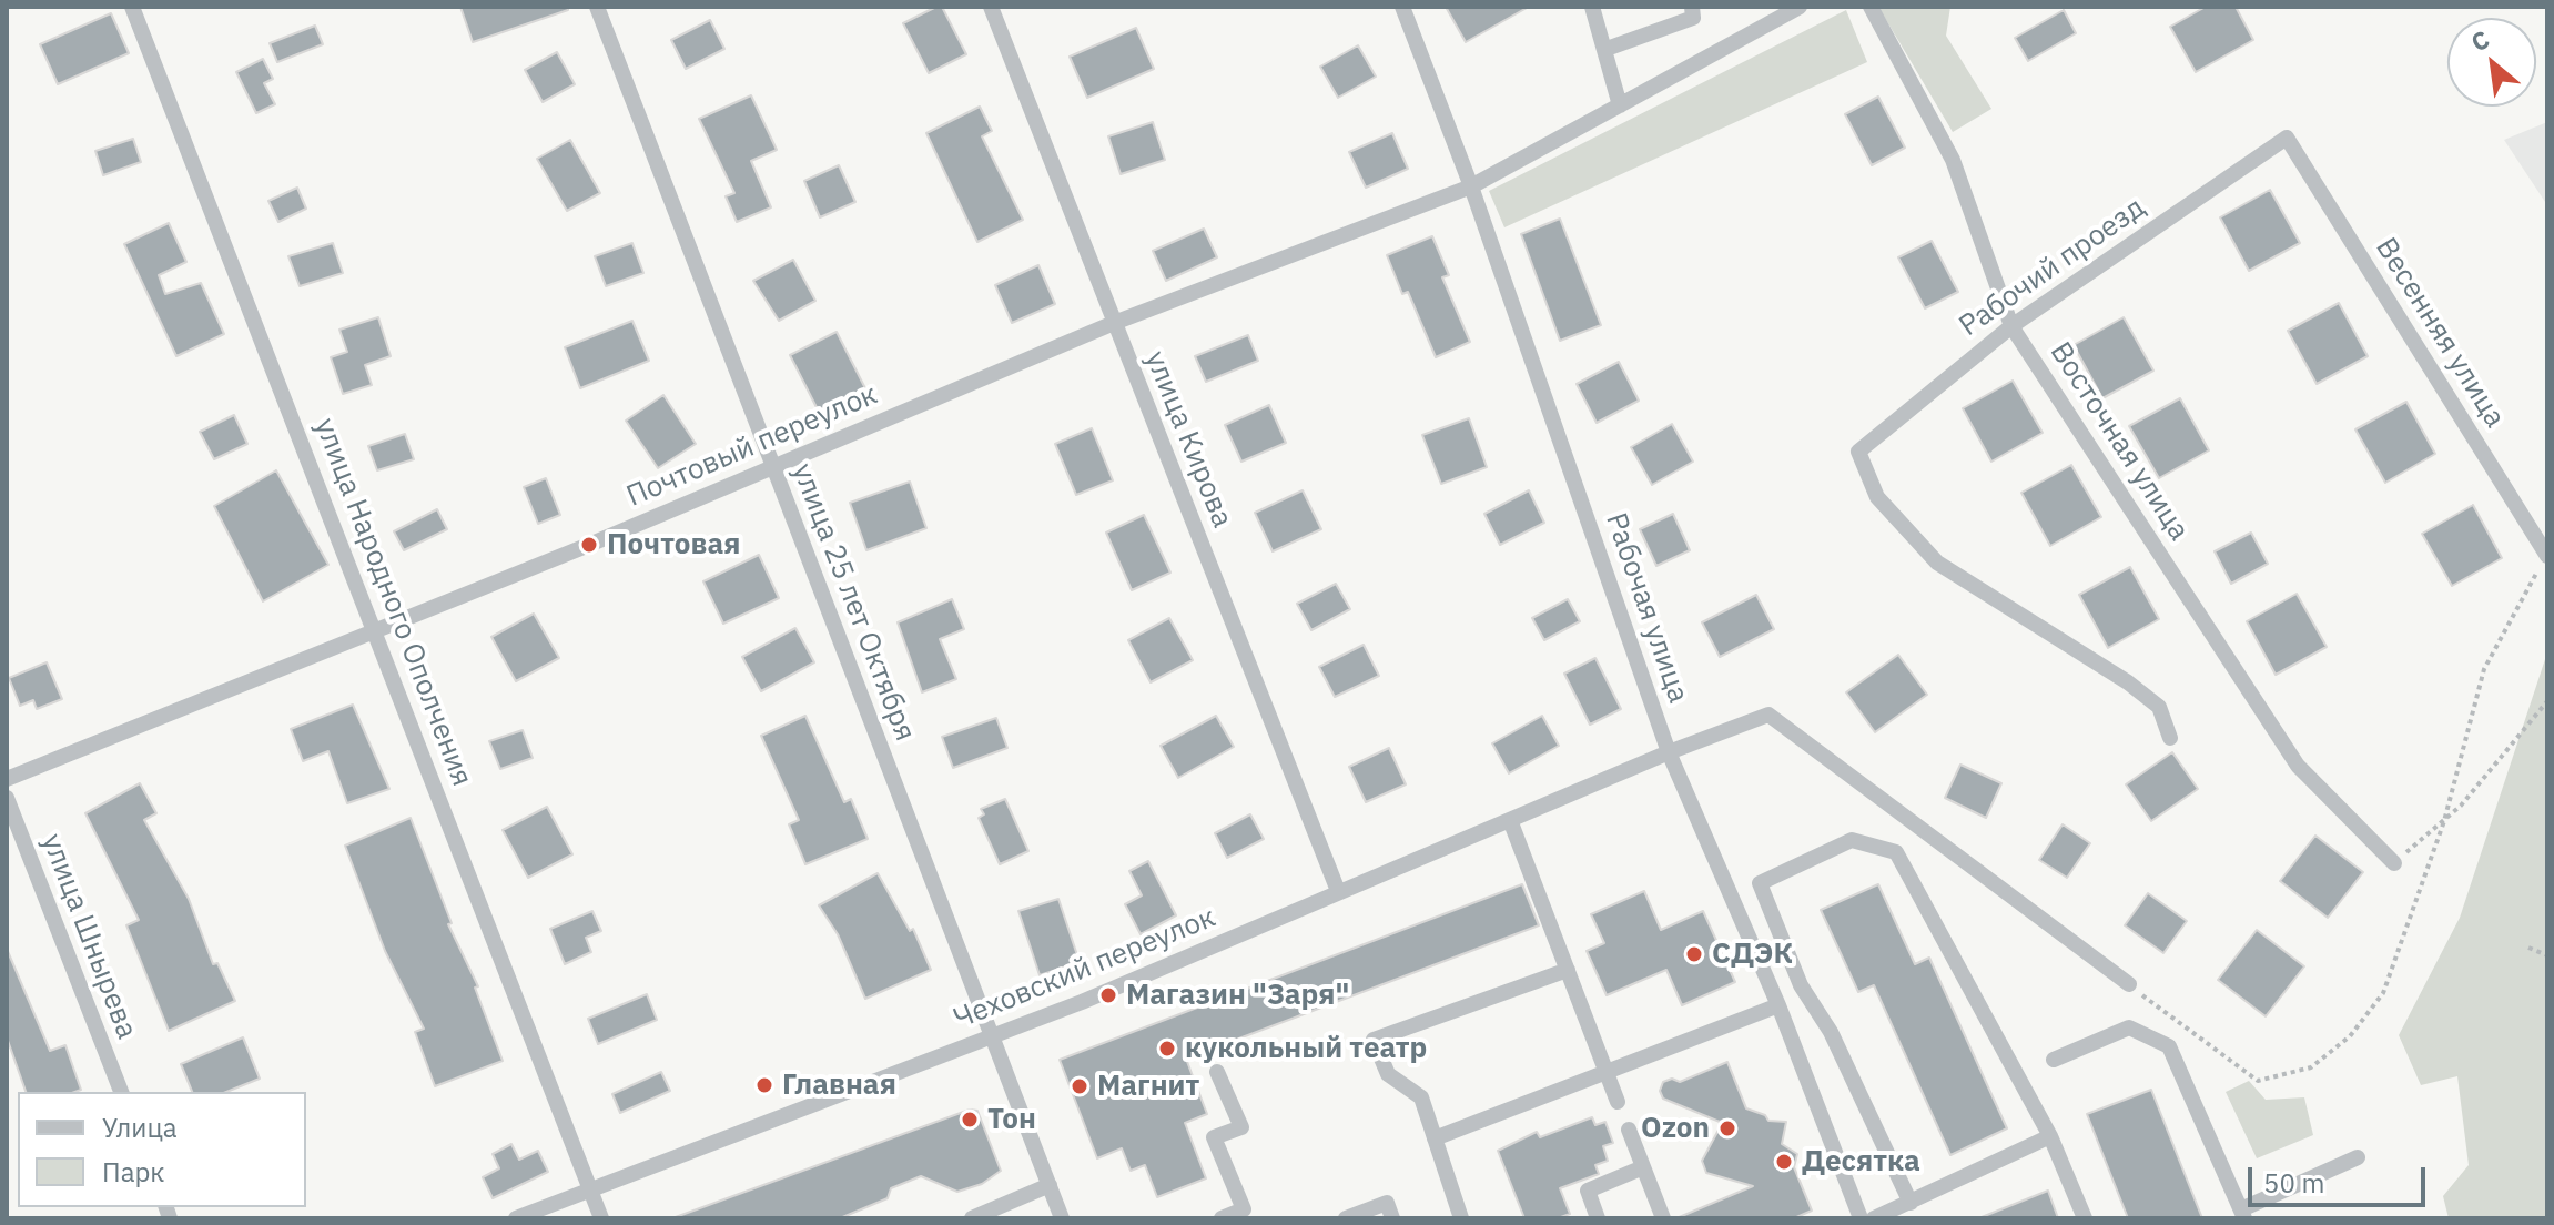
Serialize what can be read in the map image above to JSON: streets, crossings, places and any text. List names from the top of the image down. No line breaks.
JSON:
{"streets":{"street":["Рабочий проезд","Весенняя улица","улица Кирова","Восточная улица","Почтовый переулок","улица Народного Ополчения","улица 25 лет Октября","Рабочая улица","улица Шнырева","Чеховский переулок"]},"crossings":[["Рабочий проезд","Весенняя улица"],["Рабочий проезд","Восточная улица"],["улица Кирова","Почтовый переулок"],["улица Кирова","Чеховский переулок"],["Почтовый переулок","улица Народного Ополчения"],["Почтовый переулок","улица 25 лет Октября"],["Почтовый переулок","Рабочая улица"],["улица Народного Ополчения","Чеховский переулок"],["улица 25 лет Октября","Чеховский переулок"],["Рабочая улица","Чеховский переулок"]],"places":["Почтовая","СДЭК","Магазин \"Заря\"","кукольный театр","Главная","Магнит","Тон","Ozon","Десятка"],"legend":["Улица","Парк"],"scale_bar":"50 m","north":"top left"}
